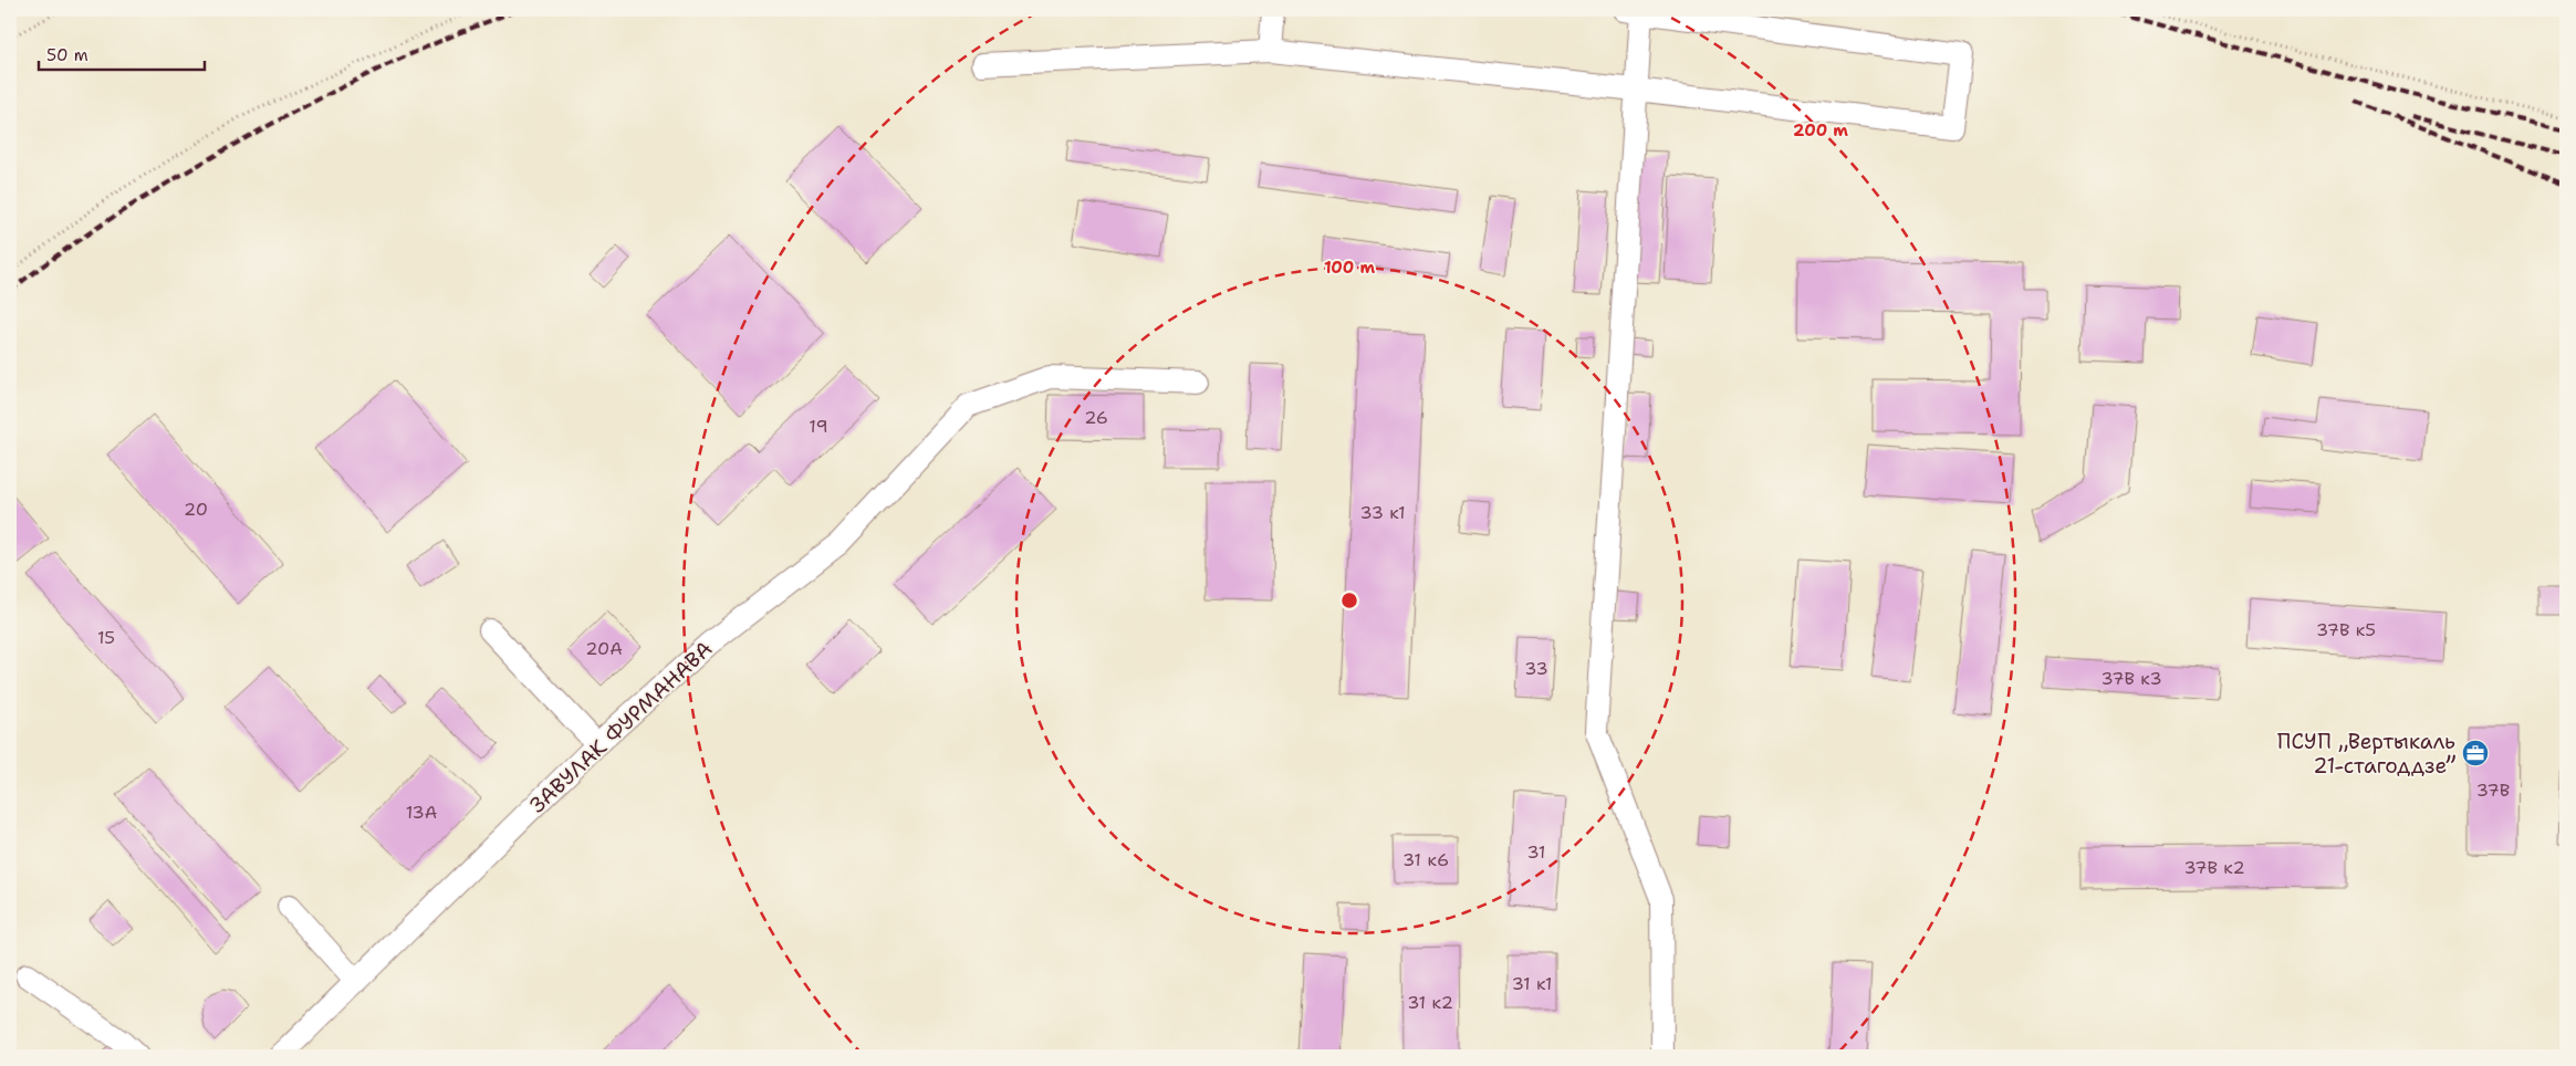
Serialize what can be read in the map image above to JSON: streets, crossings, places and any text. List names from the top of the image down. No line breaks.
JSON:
{"streets":{"street":["ЗАВУЛАК ФУРМАНАВА"]},"places":{"office":["ПСУП ,,Вертыкаль 21-стагоддзе’’"]},"house_numbers":["26","19","20","33 к1","37В к5","15","20А","33","37В к3","37В","13А","31","31 к6","37В к2","31 к1","31 к2"],"scale_bar":"50 m","rings":["200 m","100 m"]}
